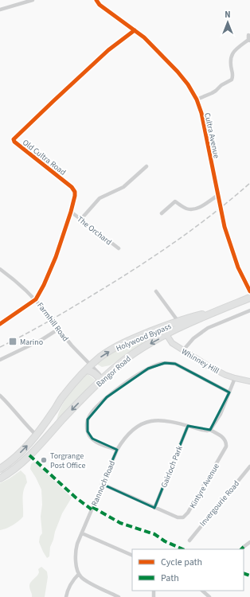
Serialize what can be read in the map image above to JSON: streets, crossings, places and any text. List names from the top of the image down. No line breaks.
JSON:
{"streets":{"highway":["Holywood Bypass","Bangor Road"],"street":["Cultra Avenue","Old Cultra Road","The Orchard","Farmhill Road","Whinney Hill","Gairloch Park","Rannoch Road","Kintyre Avenue","Invergourie Road"]},"crossings":[["Cultra Avenue","Old Cultra Road"],["Old Cultra Road","The Orchard"],["Old Cultra Road","Farmhill Road"],["Farmhill Road","Holywood Bypass"],["Holywood Bypass","Whinney Hill"],["Holywood Bypass","Bangor Road"],["Whinney Hill","Bangor Road"],["Gairloch Park","Rannoch Road"],["Gairloch Park","Kintyre Avenue"],["Rannoch Road","Kintyre Avenue"]],"one_way":["Holywood Bypass","Bangor Road"],"places":{"transit":["Marino"],"other":["Torgrange Post Office"]},"legend":["Cycle path","Path"],"north":"top"}
